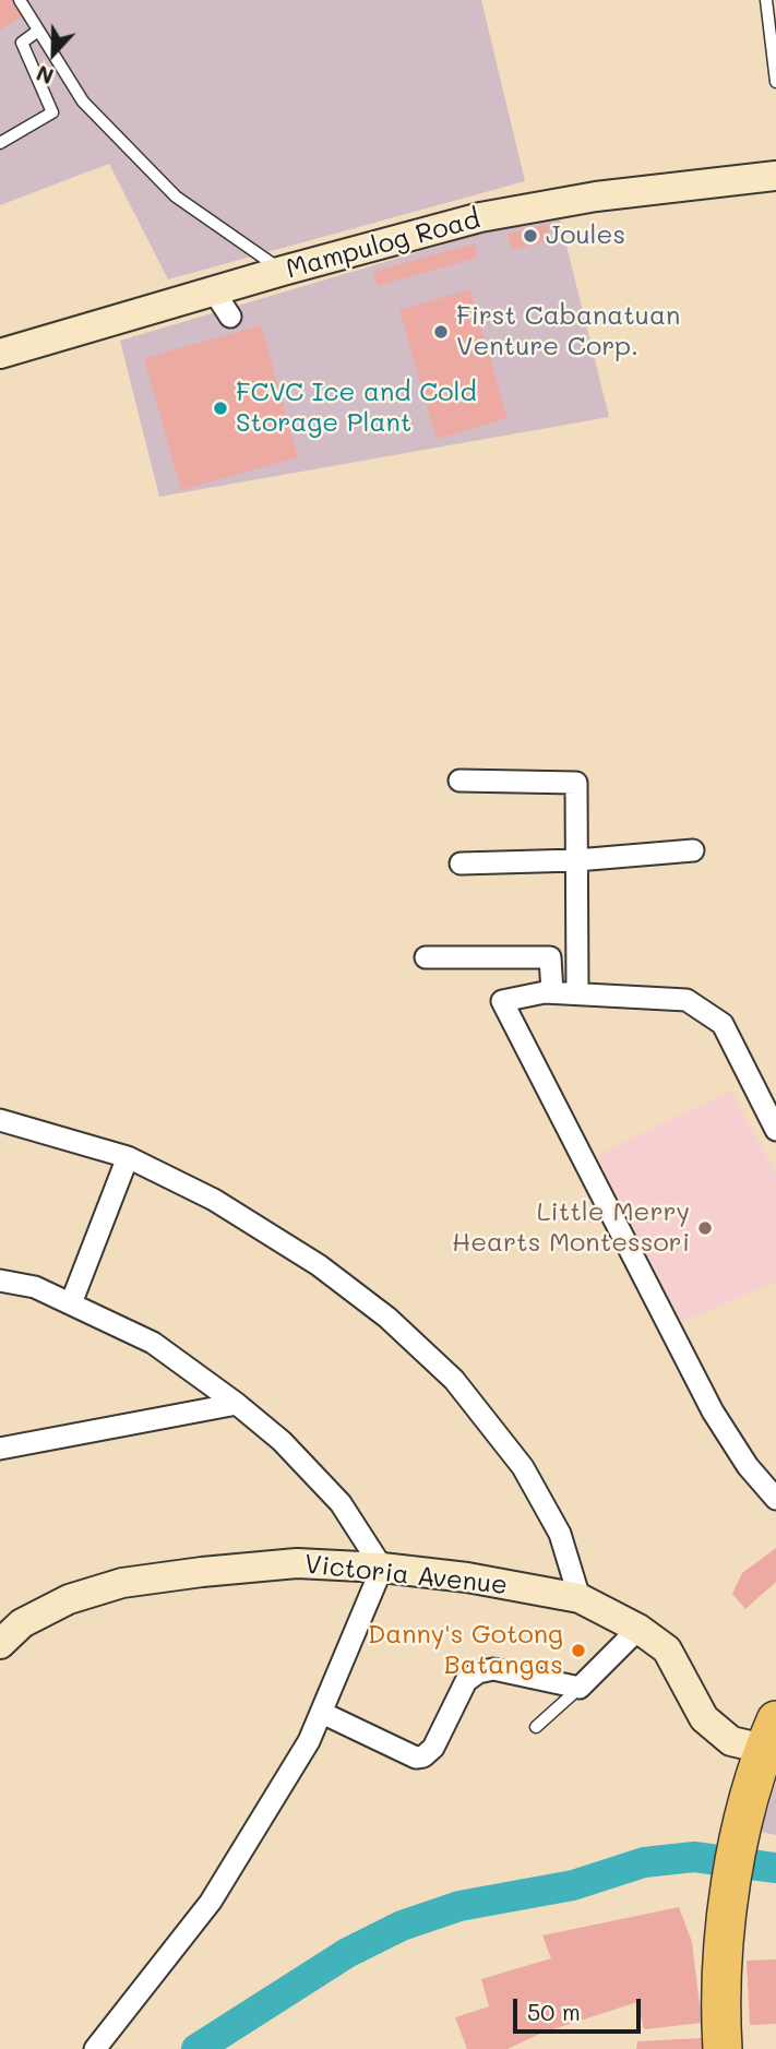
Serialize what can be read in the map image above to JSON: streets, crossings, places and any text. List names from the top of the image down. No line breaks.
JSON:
{"streets":{"street":["Mampulog Road","Victoria Avenue"]},"places":["Joules","First Cabanatuan Venture Corp.","FCVC Ice and Cold Storage Plant","Little Merry Hearts Montessori","Danny's Gotong Batangas"],"scale_bar":"50 m","north":"bottom"}
